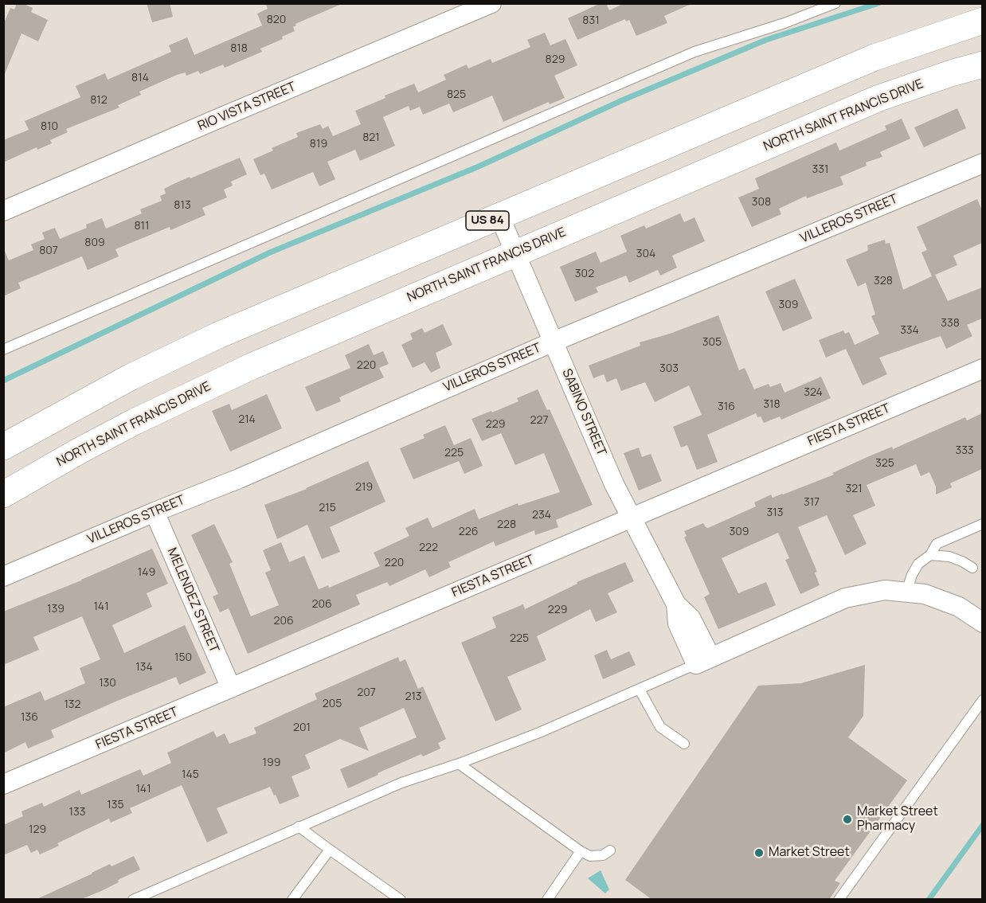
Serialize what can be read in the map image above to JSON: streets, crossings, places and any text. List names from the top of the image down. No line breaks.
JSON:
{"streets":{"highway":["NORTH SAINT FRANCIS DRIVE","US 84"],"street":["RIO VISTA STREET","VILLEROS STREET","SABINO STREET","FIESTA STREET","MELENDEZ STREET"]},"crossings":[["NORTH SAINT FRANCIS DRIVE","SABINO STREET"],["VILLEROS STREET","SABINO STREET"],["VILLEROS STREET","MELENDEZ STREET"],["US 84","SABINO STREET"],["SABINO STREET","FIESTA STREET"],["FIESTA STREET","MELENDEZ STREET"]],"places":["Market Street Pharmacy","Market Street"],"house_numbers":["820","831","818","829","814","825","812","810","821","819","331","308","813","811","809","807","304","302","328","309","338","334","305","220","303","324","318","316","214","227","229","333","225","325","219","321","317","215","313","234","228","226","309","222","220","149","206","141","139","229","206","225","150","134","130","207","213","205","132","136","201","199","145","141","135","133","129"]}
